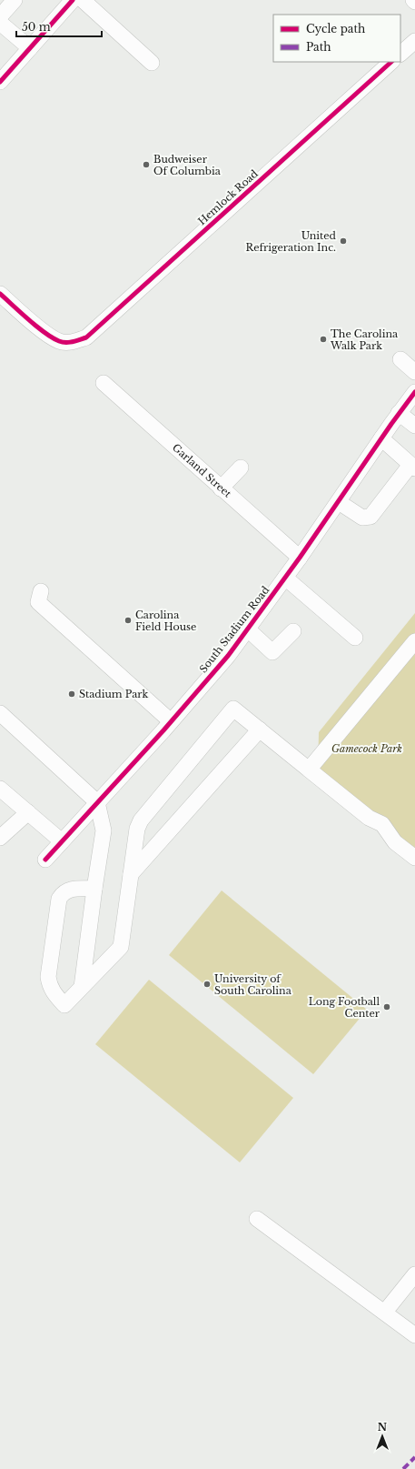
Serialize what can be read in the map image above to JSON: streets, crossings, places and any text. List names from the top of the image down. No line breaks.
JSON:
{"streets":{"street":["Hemlock Road","Garland Street","South Stadium Road"]},"crossings":[["Garland Street","South Stadium Road"]],"parks":["Gamecock Park"],"places":["Budweiser Of Columbia","United Refrigeration Inc.","The Carolina Walk Park","Carolina Field House","Stadium Park","University of South Carolina","Long Football Center"],"legend":["Cycle path","Path"],"scale_bar":"50 m","north":"top"}
